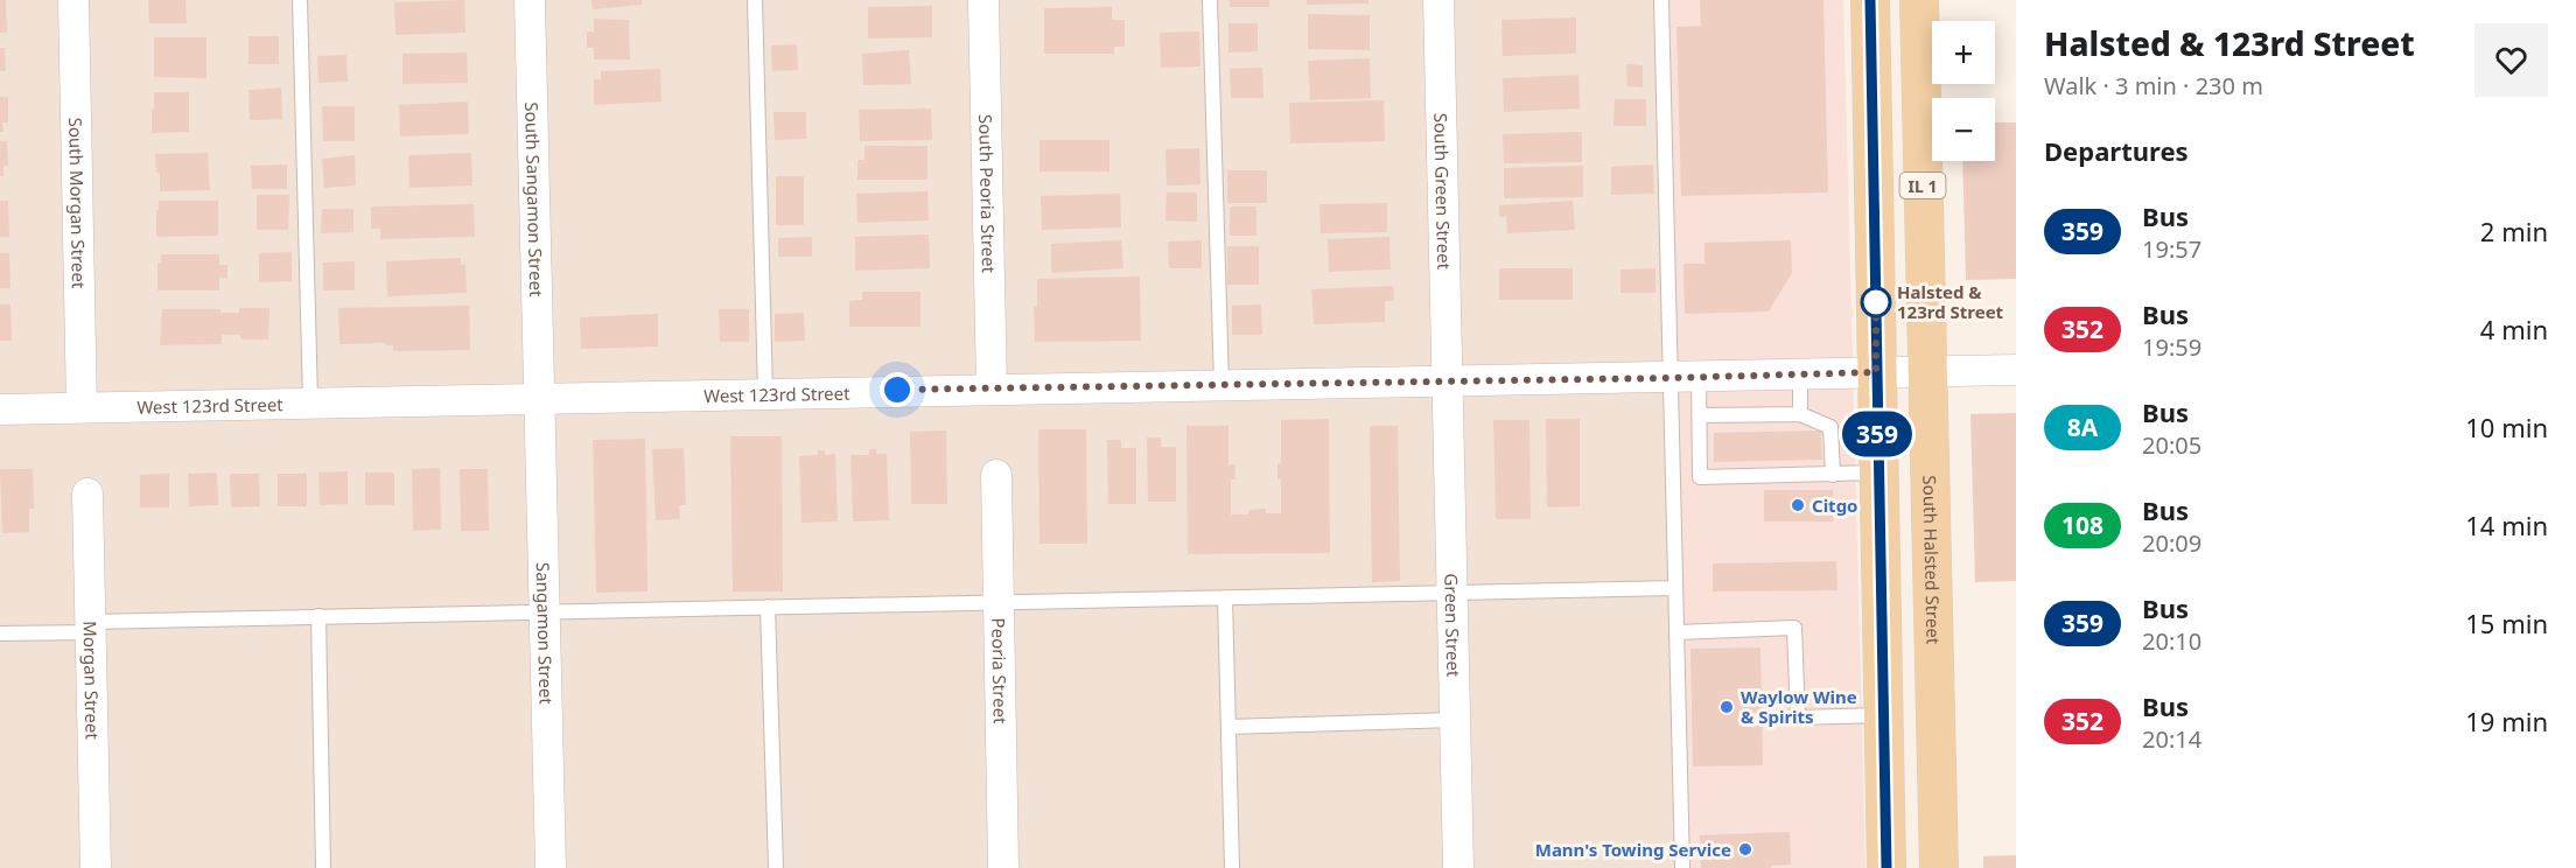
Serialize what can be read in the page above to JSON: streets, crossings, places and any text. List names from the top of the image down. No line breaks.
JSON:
{"streets":{"main road":["IL 1","South Halsted Street"],"street":["South Green Street","South Peoria Street","South Sangamon Street","South Morgan Street","West 123rd Street","Green Street","Sangamon Street","Peoria Street","Morgan Street"]},"crossings":[["IL 1","West 123rd Street"],["South Green Street","West 123rd Street"],["South Green Street","Green Street"],["South Peoria Street","West 123rd Street"],["South Sangamon Street","West 123rd Street"],["South Sangamon Street","Sangamon Street"],["South Morgan Street","West 123rd Street"],["West 123rd Street","South Halsted Street"],["West 123rd Street","Green Street"],["West 123rd Street","Sangamon Street"]],"places":["Halsted & 123rd Street","Citgo","Waylow Wine & Spirits","Mann's Towing Service"],"lines":["bus line 359"],"page":{"on_map":"359","heading":[["Halsted & 123rd Street","Walk · 3 min · 230 m"],"Departures"],"map_buttons":["+","−"],"list":[{"mark":"359","name":"Bus","note":"19:57","value":"2 min"},{"mark":"352","name":"Bus","note":"19:59","value":"4 min"},{"mark":"8A","name":"Bus","note":"20:05","value":"10 min"},{"mark":"108","name":"Bus","note":"20:09","value":"14 min"},{"mark":"359","name":"Bus","note":"20:10","value":"15 min"},{"mark":"352","name":"Bus","note":"20:14","value":"19 min"}]}}
